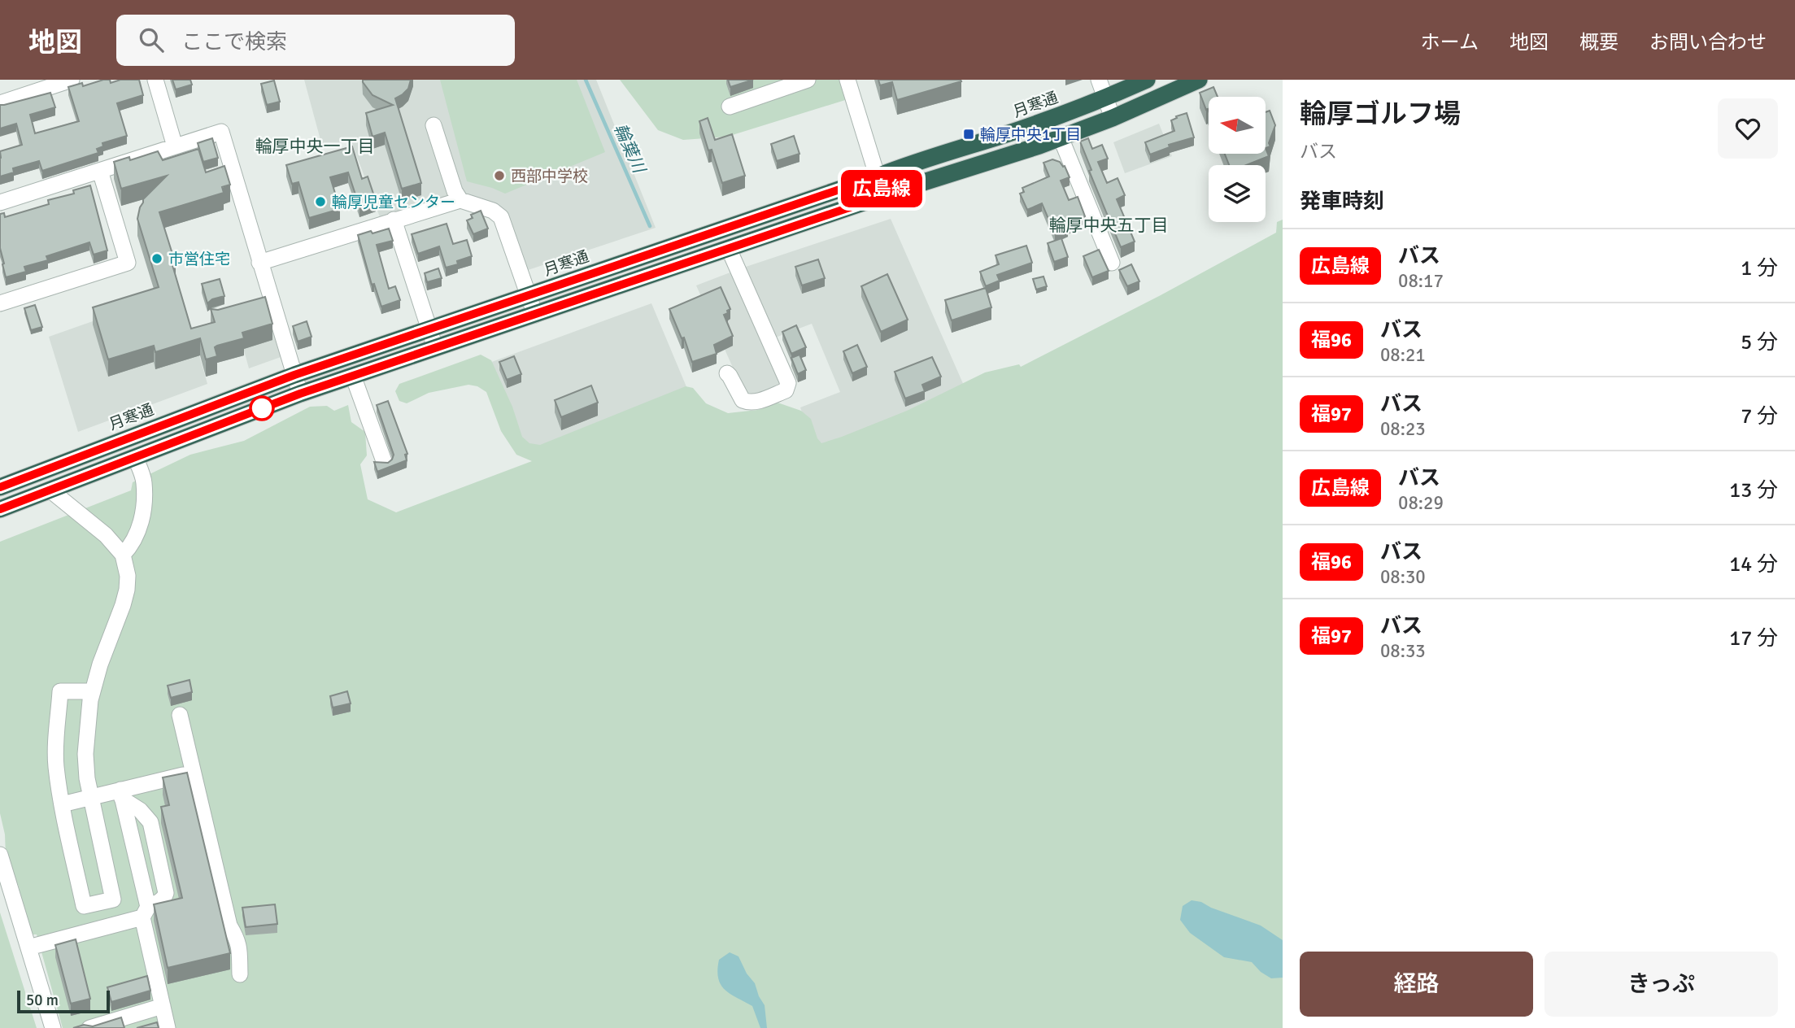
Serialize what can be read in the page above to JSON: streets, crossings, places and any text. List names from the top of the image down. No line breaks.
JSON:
{"streets":{"highway":["月寒通"]},"districts":["輪厚中央一丁目","輪厚中央五丁目"],"water":["輪葉川"],"places":{"transit":["輪厚中央1丁目"],"other":["西部中学校","輪厚児童センター","市営住宅"]},"lines":["bus line 広島線"],"scale_bar":"50 m","north":"left","page":{"header":"地図","search":"ここで検索","nav":["ホーム","地図","概要","お問い合わせ"],"on_map":"広島線","heading":[["輪厚ゴルフ場","バス"],"発車時刻"],"list":[{"mark":"広島線","name":"バス","note":"08:17","value":"1 分"},{"mark":"福96","name":"バス","note":"08:21","value":"5 分"},{"mark":"福97","name":"バス","note":"08:23","value":"7 分"},{"mark":"広島線","name":"バス","note":"08:29","value":"13 分"},{"mark":"福96","name":"バス","note":"08:30","value":"14 分"},{"mark":"福97","name":"バス","note":"08:33","value":"17 分"}],"buttons":["経路","きっぷ"],"scale":"50 m"}}
